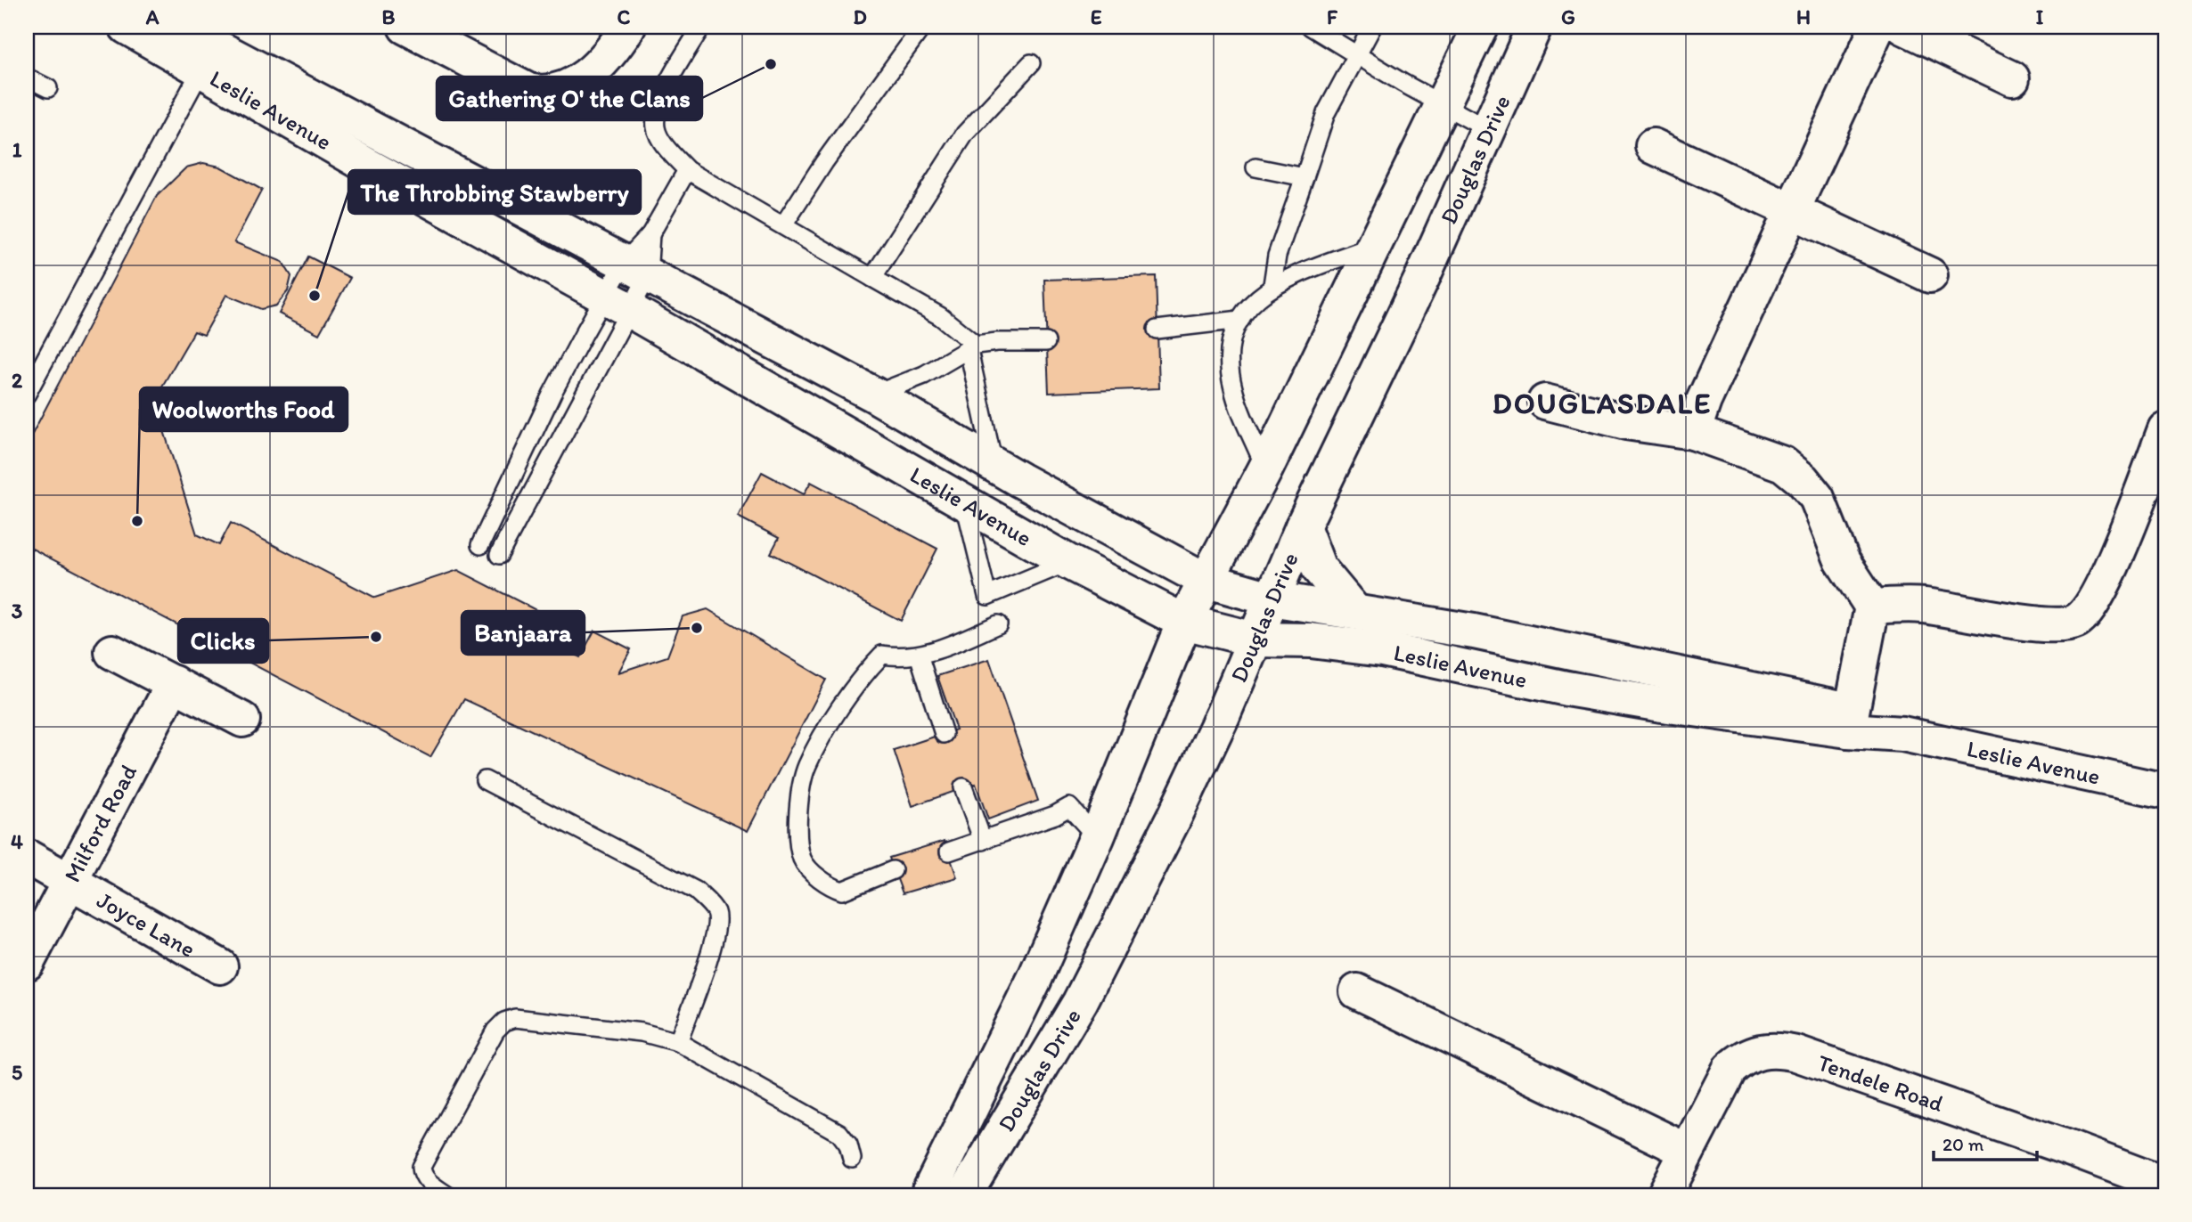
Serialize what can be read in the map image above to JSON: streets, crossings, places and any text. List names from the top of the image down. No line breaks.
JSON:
{"streets":{"street":["Leslie Avenue","Douglas Drive","Milford Road","Joyce Lane","Tendele Road"]},"crossings":[["Leslie Avenue","Douglas Drive"],["Milford Road","Joyce Lane"]],"districts":["DOUGLASDALE"],"places":["Gathering O' the Clans","The Throbbing Stawberry","Woolworths Food","Banjaara","Clicks"],"scale_bar":"20 m","grid":{"columns":["A","B","C","D","E","F","G","H","I"],"rows":["1","2","3","4","5"]}}
